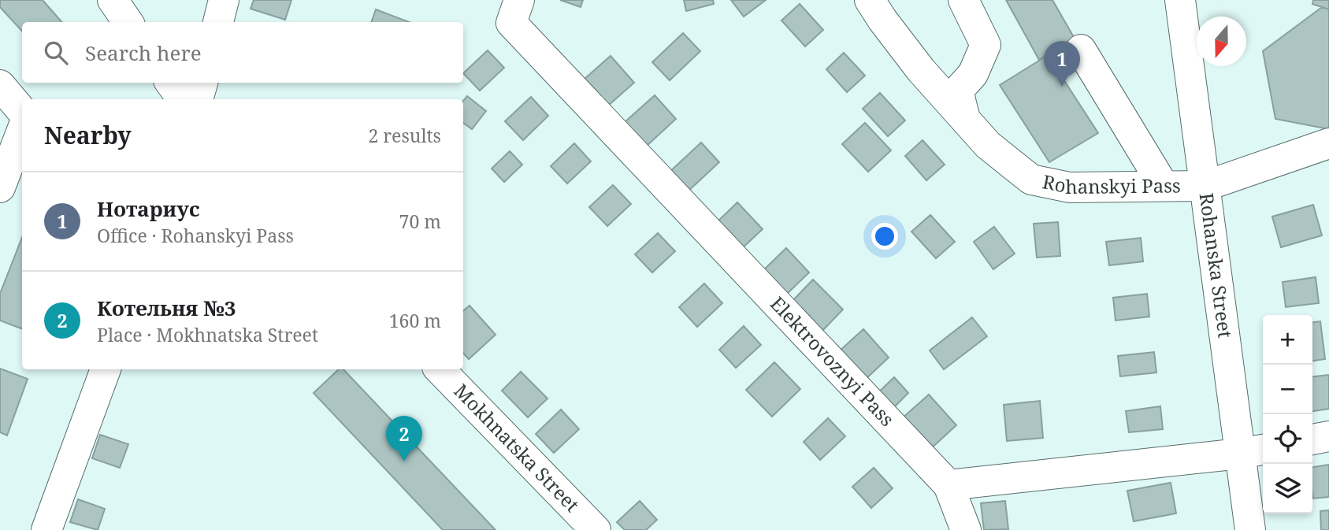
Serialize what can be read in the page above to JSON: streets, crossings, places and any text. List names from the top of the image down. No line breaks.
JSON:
{"streets":{"street":["Rohanskyi Pass","Rohanska Street","Elektrovoznyi Pass","Mokhnatska Street"]},"crossings":[["Rohanskyi Pass","Rohanska Street"]],"north":"bottom","page":{"search":"Search here","pins":["1","2"],"heading":["Nearby","2 results"],"list":[{"mark":"1","name":"Нотариус","note":"Office · Rohanskyi Pass","value":"70 m"},{"mark":"2","name":"Котельня №3","note":"Place · Mokhnatska Street","value":"160 m"}],"map_buttons":["+","−"]}}
